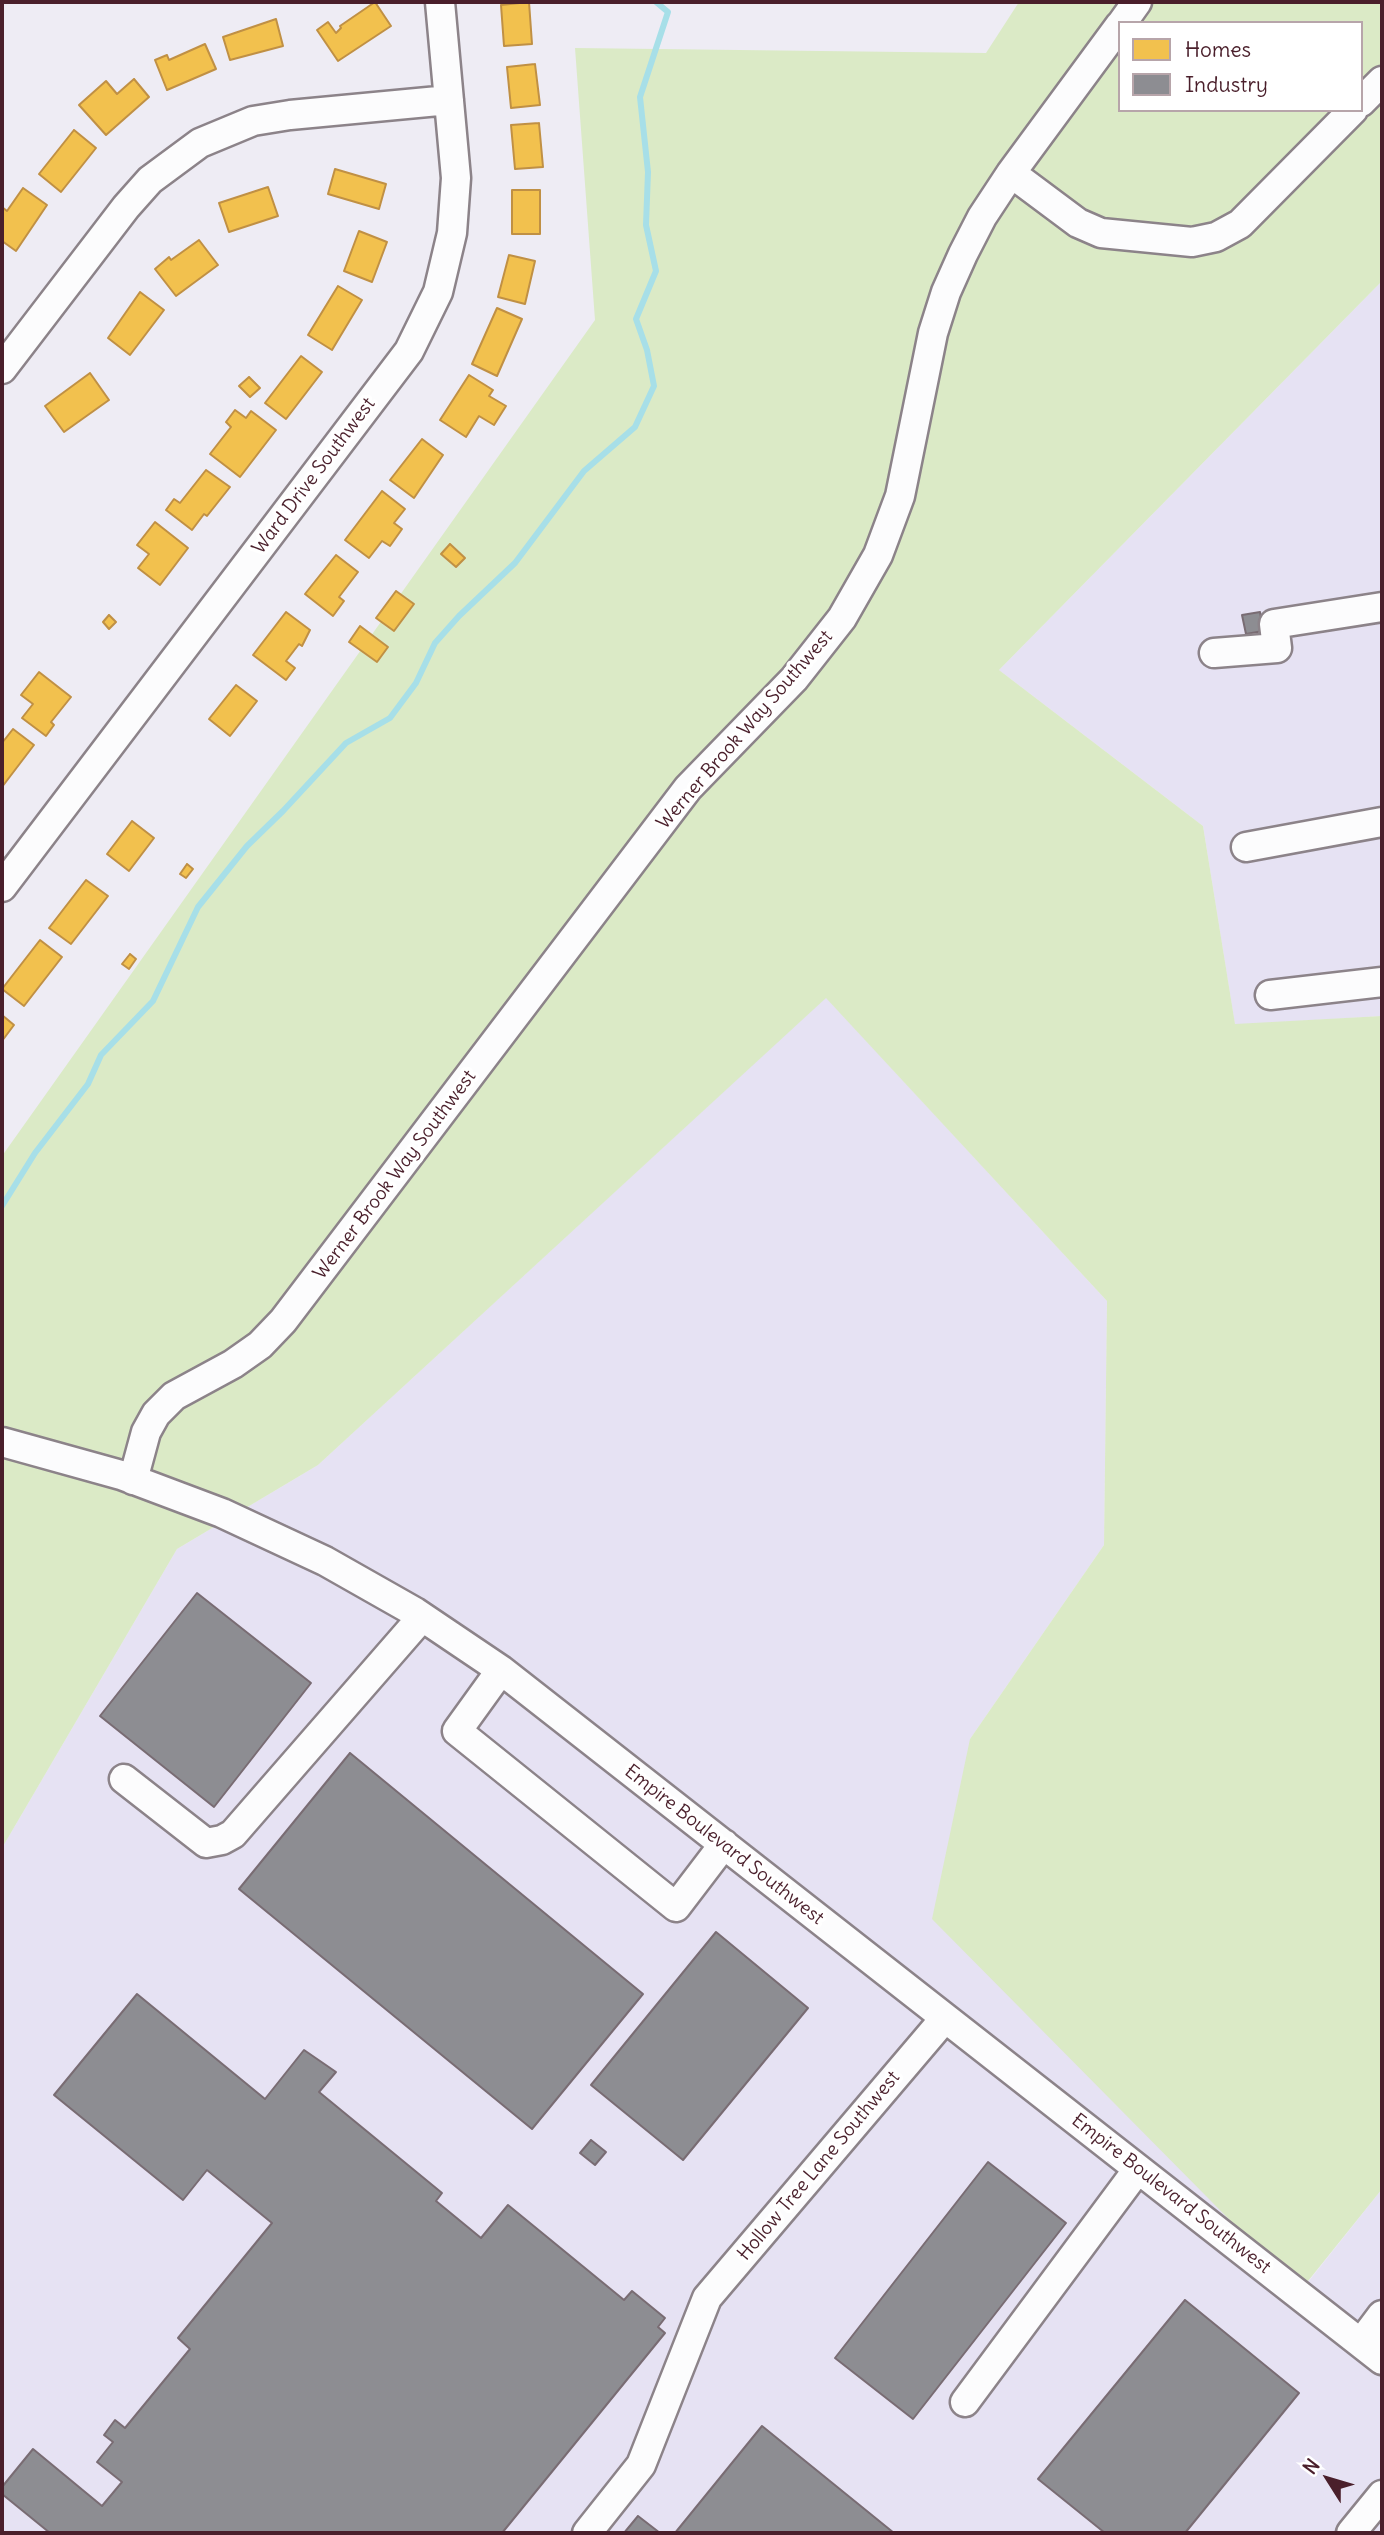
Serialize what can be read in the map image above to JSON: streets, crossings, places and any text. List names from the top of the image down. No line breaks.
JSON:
{"streets":{"street":["Ward Drive Southwest","Werner Brook Way Southwest","Empire Boulevard Southwest","Hollow Tree Lane Southwest"]},"crossings":[["Werner Brook Way Southwest","Empire Boulevard Southwest"],["Empire Boulevard Southwest","Hollow Tree Lane Southwest"]],"legend":["Homes","Industry"],"north":"top left"}
